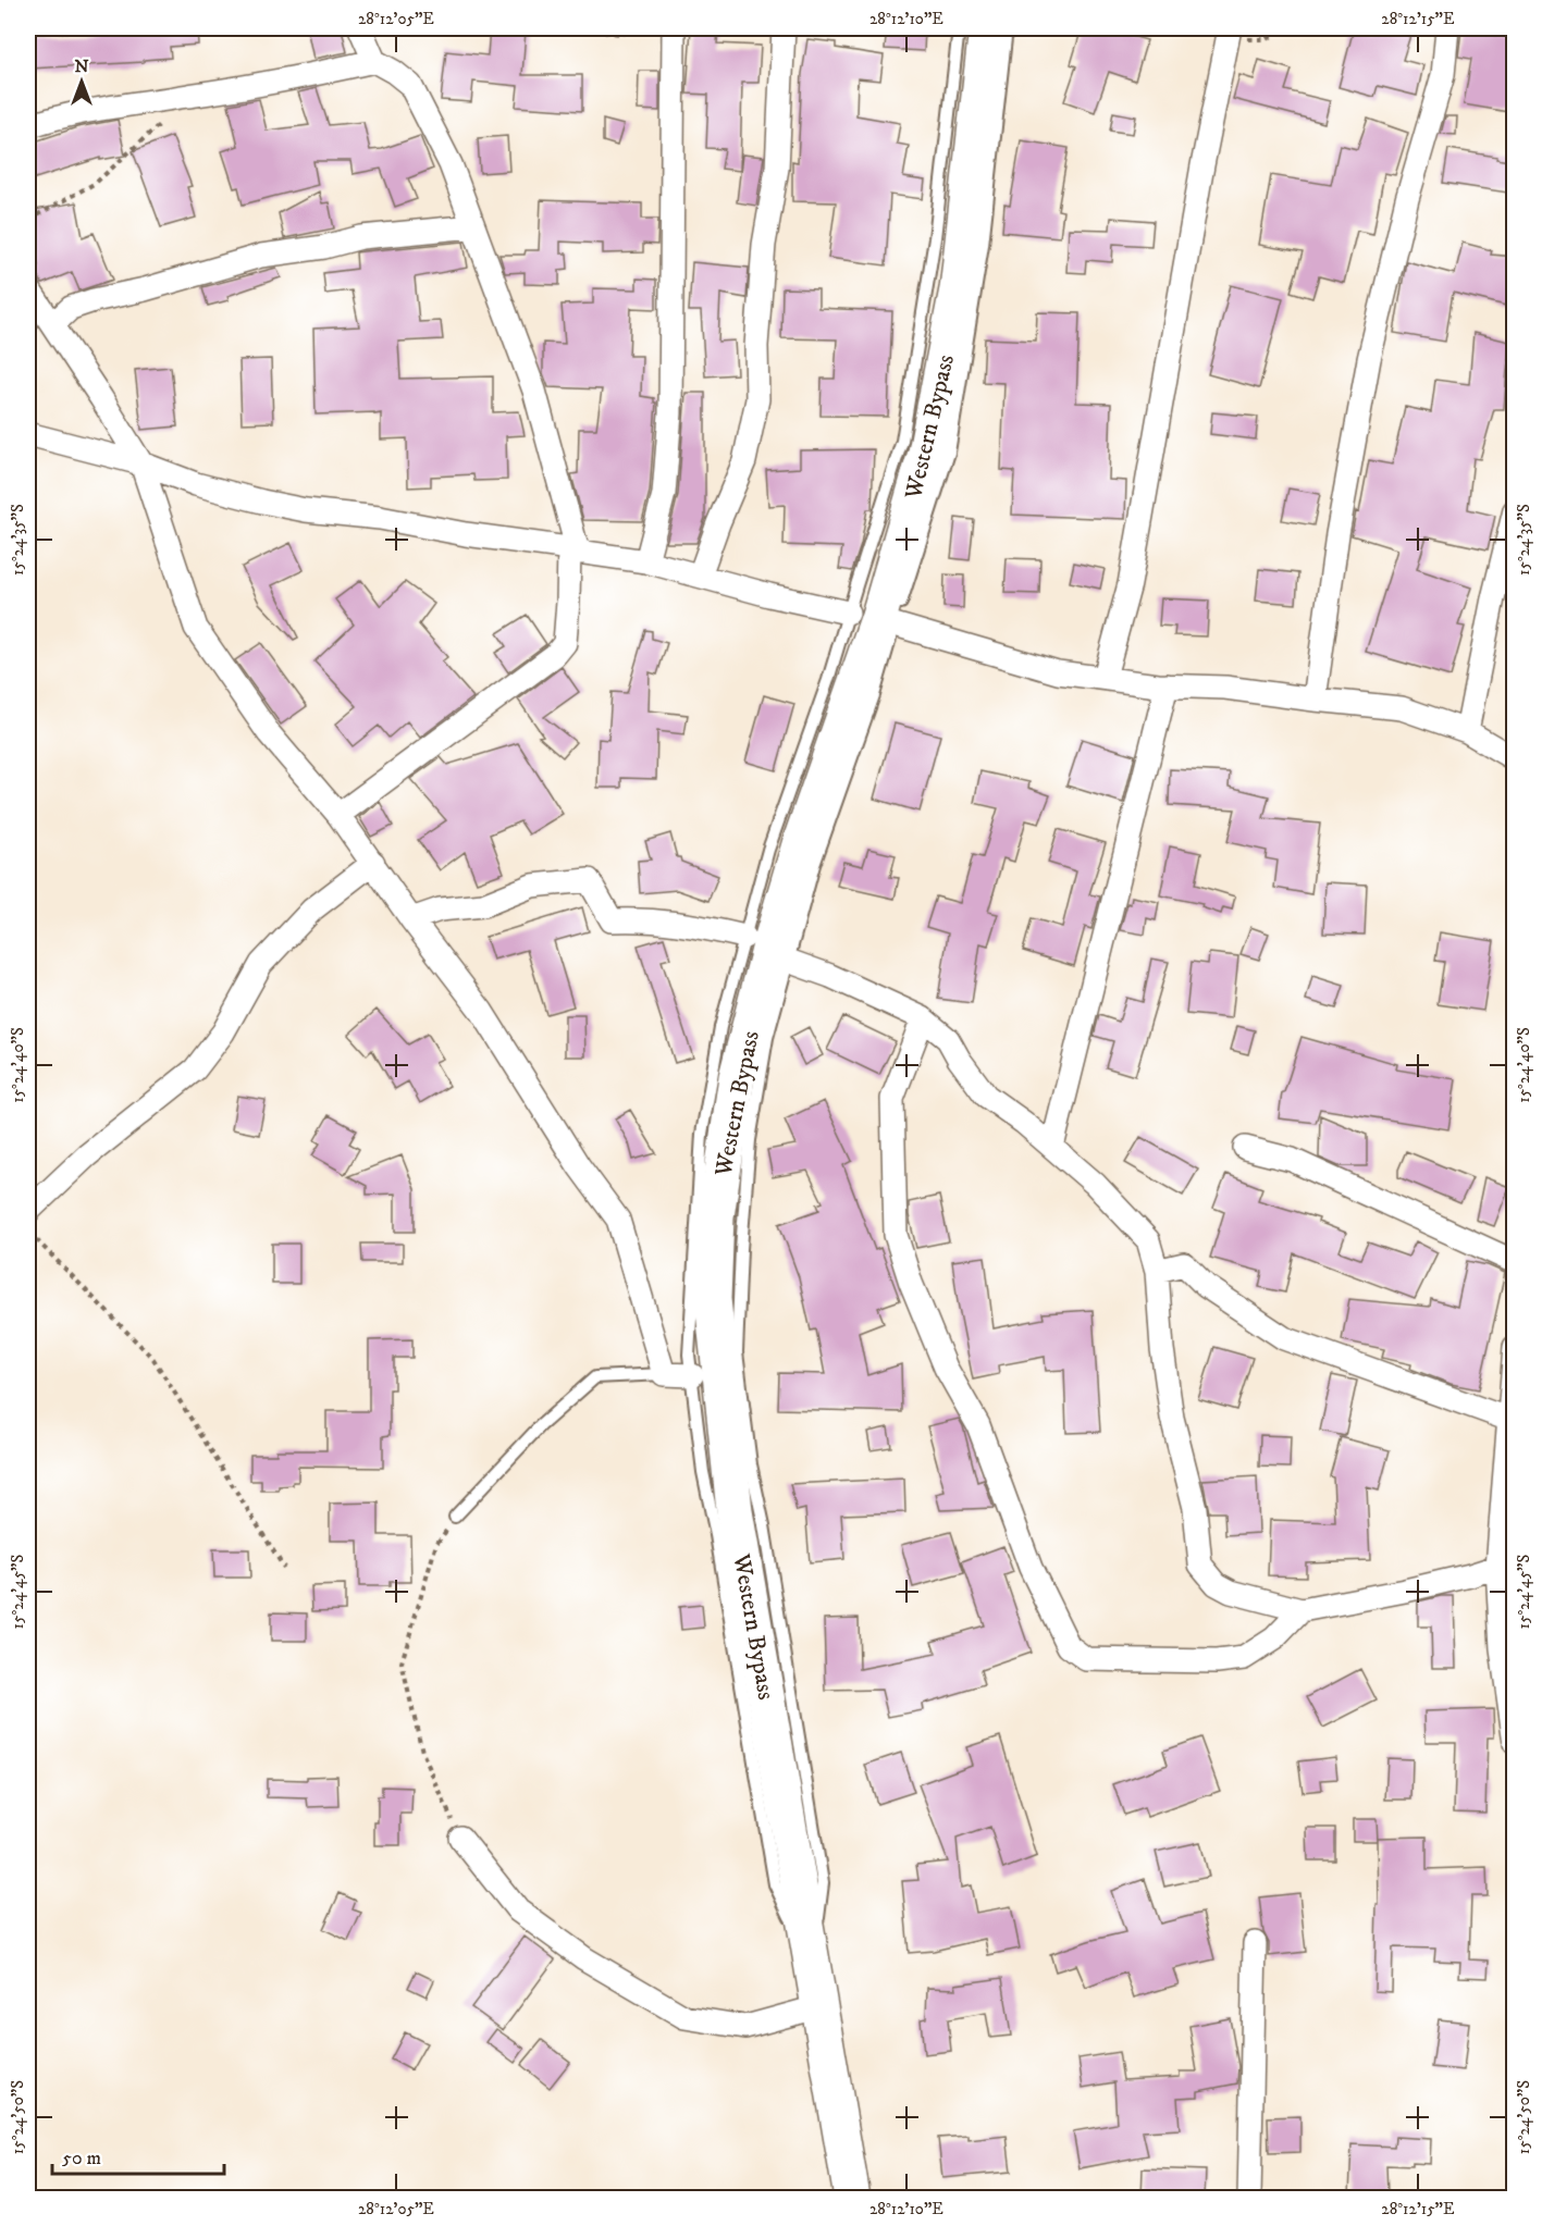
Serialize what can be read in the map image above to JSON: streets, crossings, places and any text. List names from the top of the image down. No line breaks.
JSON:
{"streets":{"main road":["Western Bypass"]},"scale_bar":"50 m","north":"top","coordinates":["28°12'05\"E","28°12'10\"E","28°12'15\"E","15°24'35\"S","15°24'40\"S","15°24'45\"S","15°24'50\"S"]}
